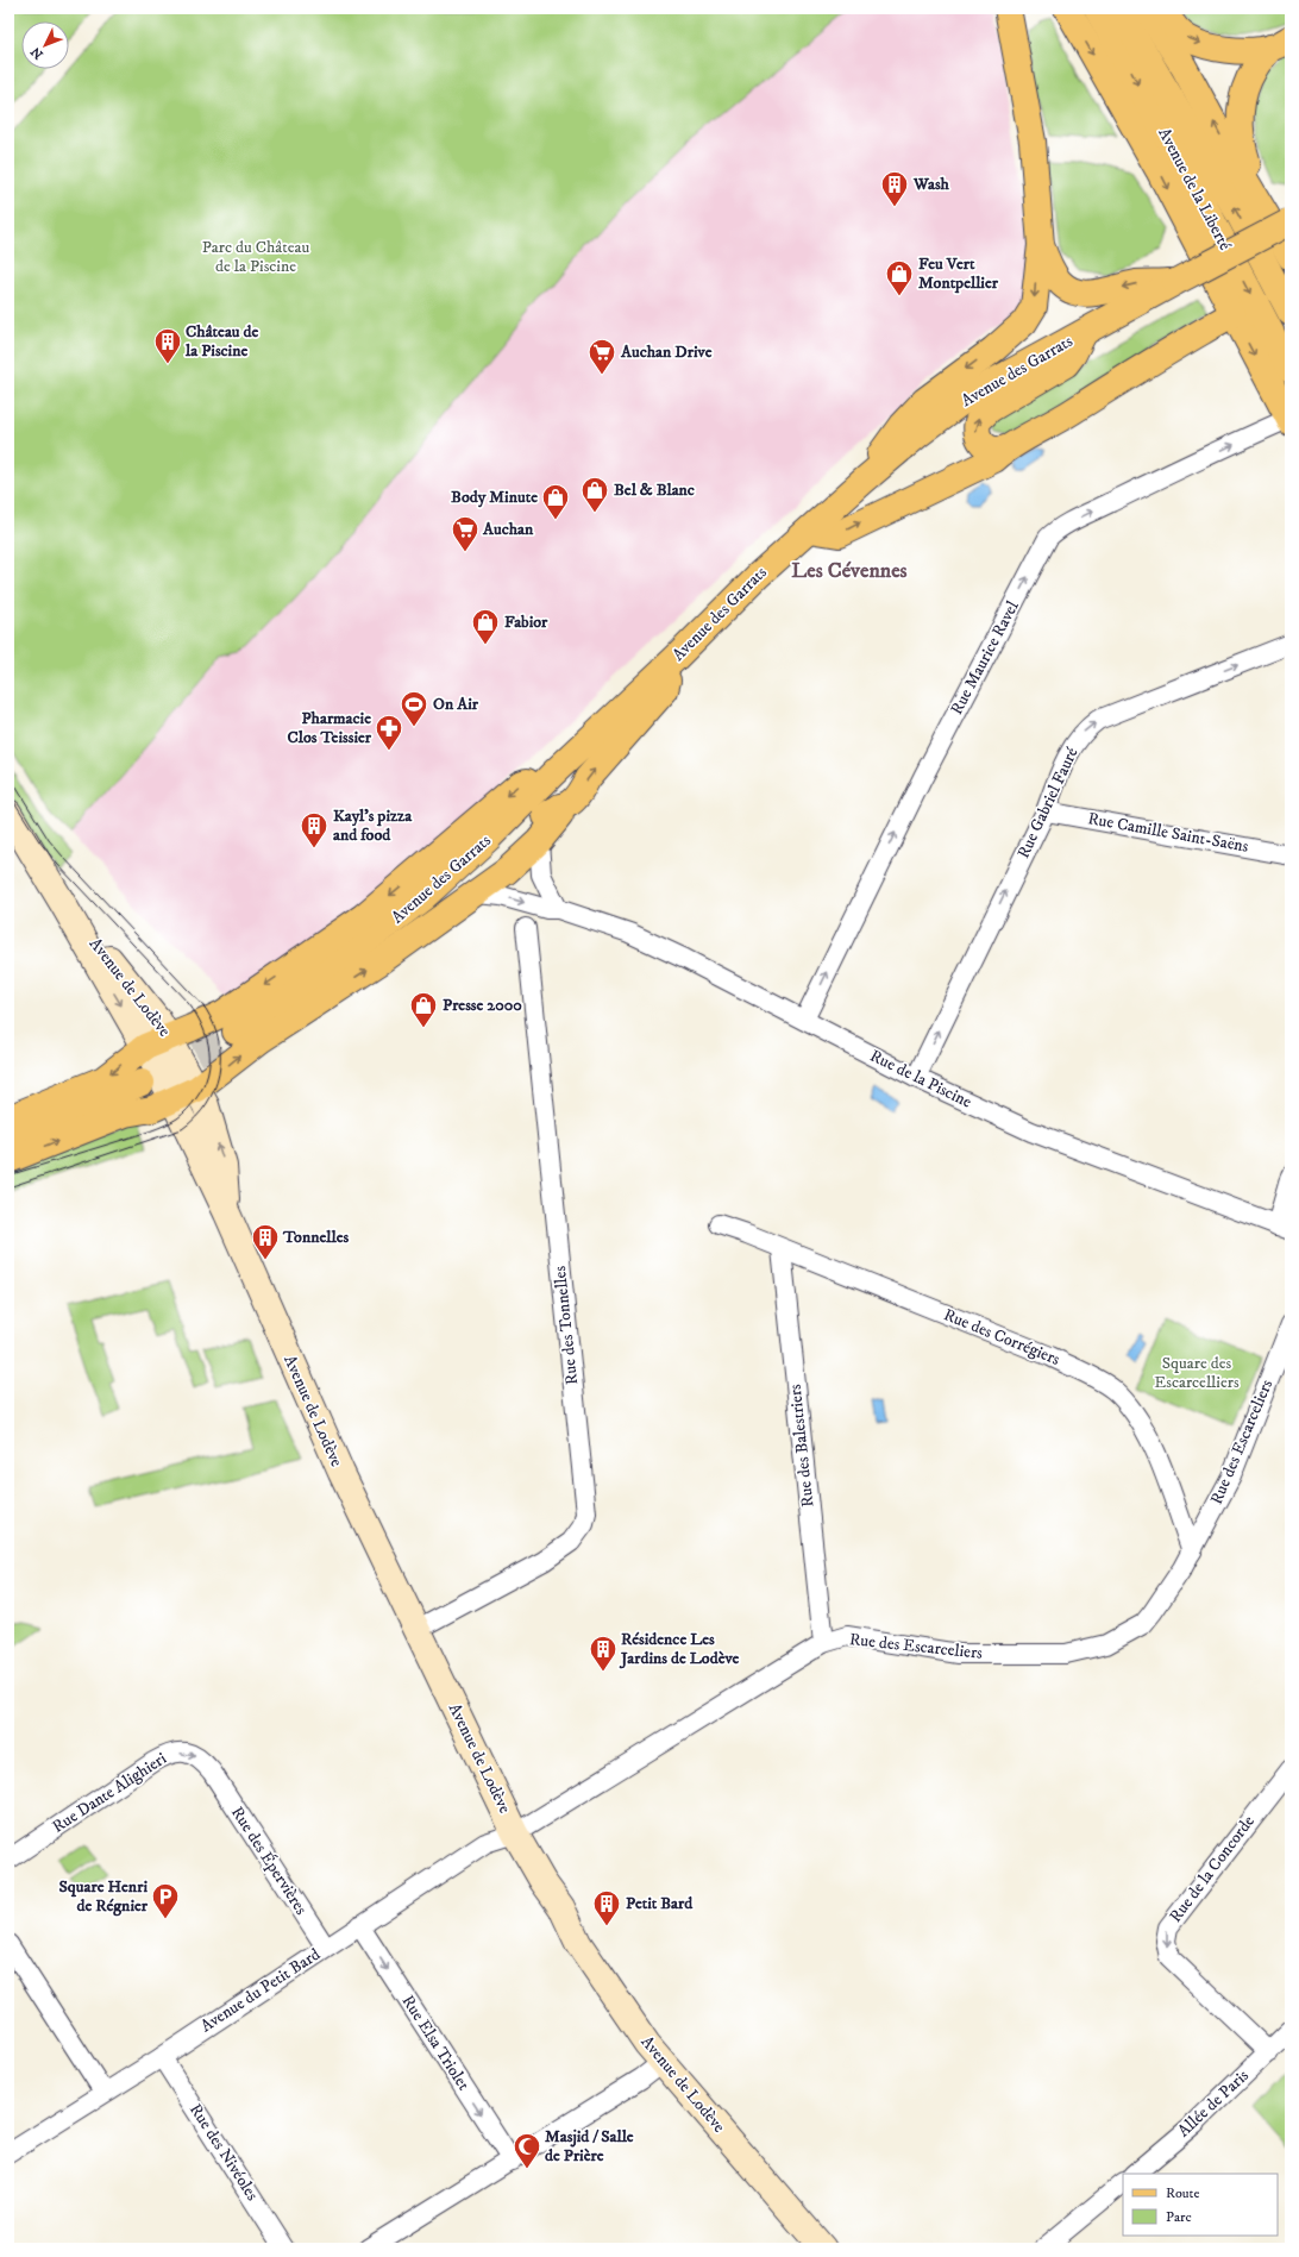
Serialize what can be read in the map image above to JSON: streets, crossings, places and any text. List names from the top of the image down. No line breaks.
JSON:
{"streets":{"main road":["Avenue de la Liberté","Avenue des Garrats"],"street":["Rue Maurice Ravel","Rue Gabriel Fauré","Rue Camille Saint-Saëns","Avenue de Lodève","Rue de la Piscine","Rue des Tonnelles","Rue des Corrégiers","Rue des Escarceliers","Rue des Balestriers","Rue Dante Alighieri","Rue des Épervières","Rue de la Concorde","Avenue du Petit Bard","Rue Elsa Triolet","Allée de Paris","Rue des Nivéoles"]},"crossings":[["Rue Maurice Ravel","Rue de la Piscine"],["Rue Gabriel Fauré","Rue Camille Saint-Saëns"],["Rue Gabriel Fauré","Rue de la Piscine"],["Avenue de Lodève","Rue des Tonnelles"],["Avenue de Lodève","Rue des Escarceliers"],["Avenue de Lodève","Avenue du Petit Bard"],["Rue des Corrégiers","Rue des Escarceliers"],["Rue des Corrégiers","Rue des Balestriers"],["Rue des Escarceliers","Rue des Balestriers"],["Rue des Escarceliers","Avenue du Petit Bard"],["Rue Dante Alighieri","Rue des Épervières"],["Rue des Épervières","Avenue du Petit Bard"],["Rue de la Concorde","Allée de Paris"],["Avenue du Petit Bard","Rue Elsa Triolet"],["Avenue du Petit Bard","Rue des Nivéoles"]],"one_way":["Rue Maurice Ravel","Rue Gabriel Fauré","Rue Dante Alighieri","Rue Elsa Triolet"],"districts":["Les Cévennes"],"parks":["Parc du Château de la Piscine","Square des Escarcelliers"],"places":{"building":["Wash","Château de la Piscine","Kayl's pizza and food","Tonnelles","Résidence Les Jardins de Lodève","Petit Bard"],"shop":["Feu Vert Montpellier","Bel & Blanc","Body Minute","Fabior","Presse 2000"],"supermarket":["Auchan Drive","Auchan"],"sports":["On Air"],"pharmacy":["Pharmacie Clos Teissier"],"parking":["Square Henri de Régnier"],"mosque":["Masjid / Salle de Prière"]},"legend":["Route","Parc"],"north":"bottom left"}
